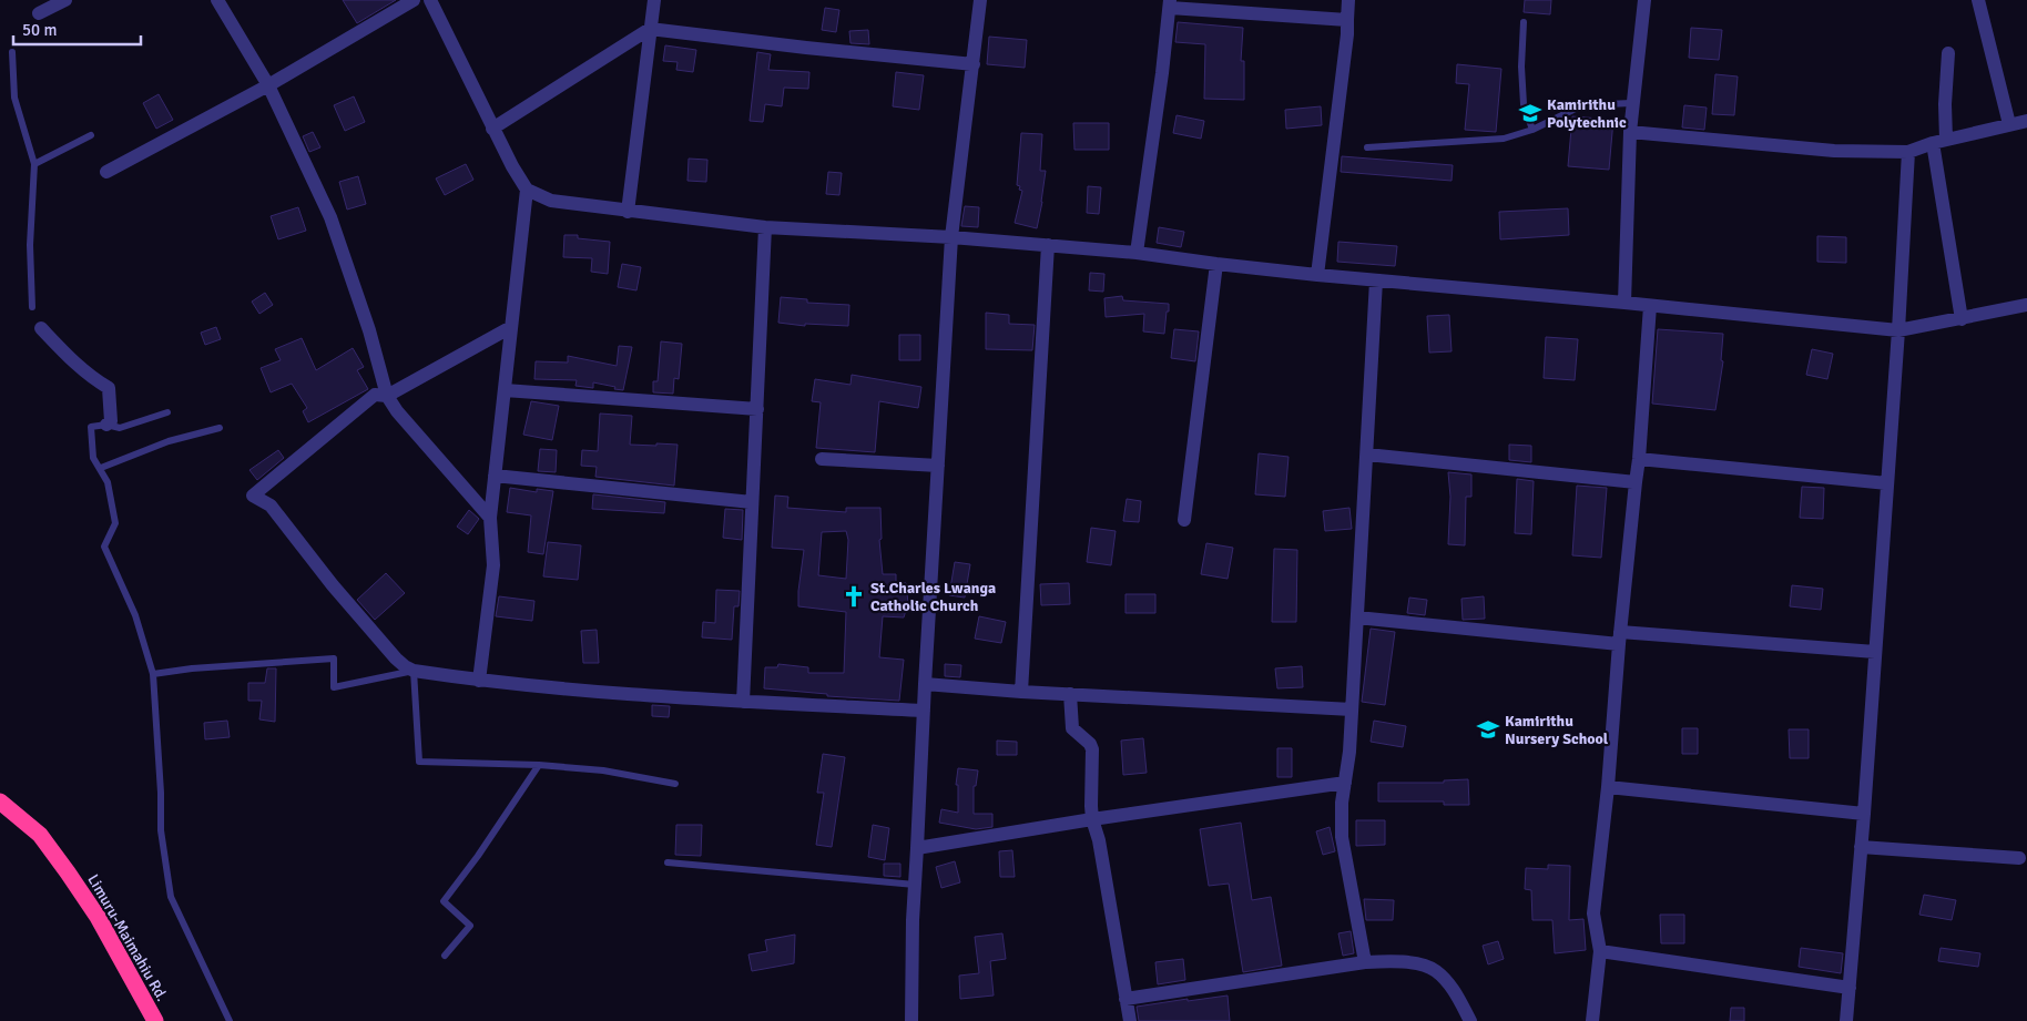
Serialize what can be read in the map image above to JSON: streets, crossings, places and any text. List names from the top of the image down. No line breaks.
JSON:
{"streets":{"highway":["Limuru-Maimahiu Rd."]},"places":{"school or university":["Kamirithu Polytechnic","Kamirithu Nursery School"],"church":["St.Charles Lwanga Catholic Church"]},"scale_bar":"50 m"}
